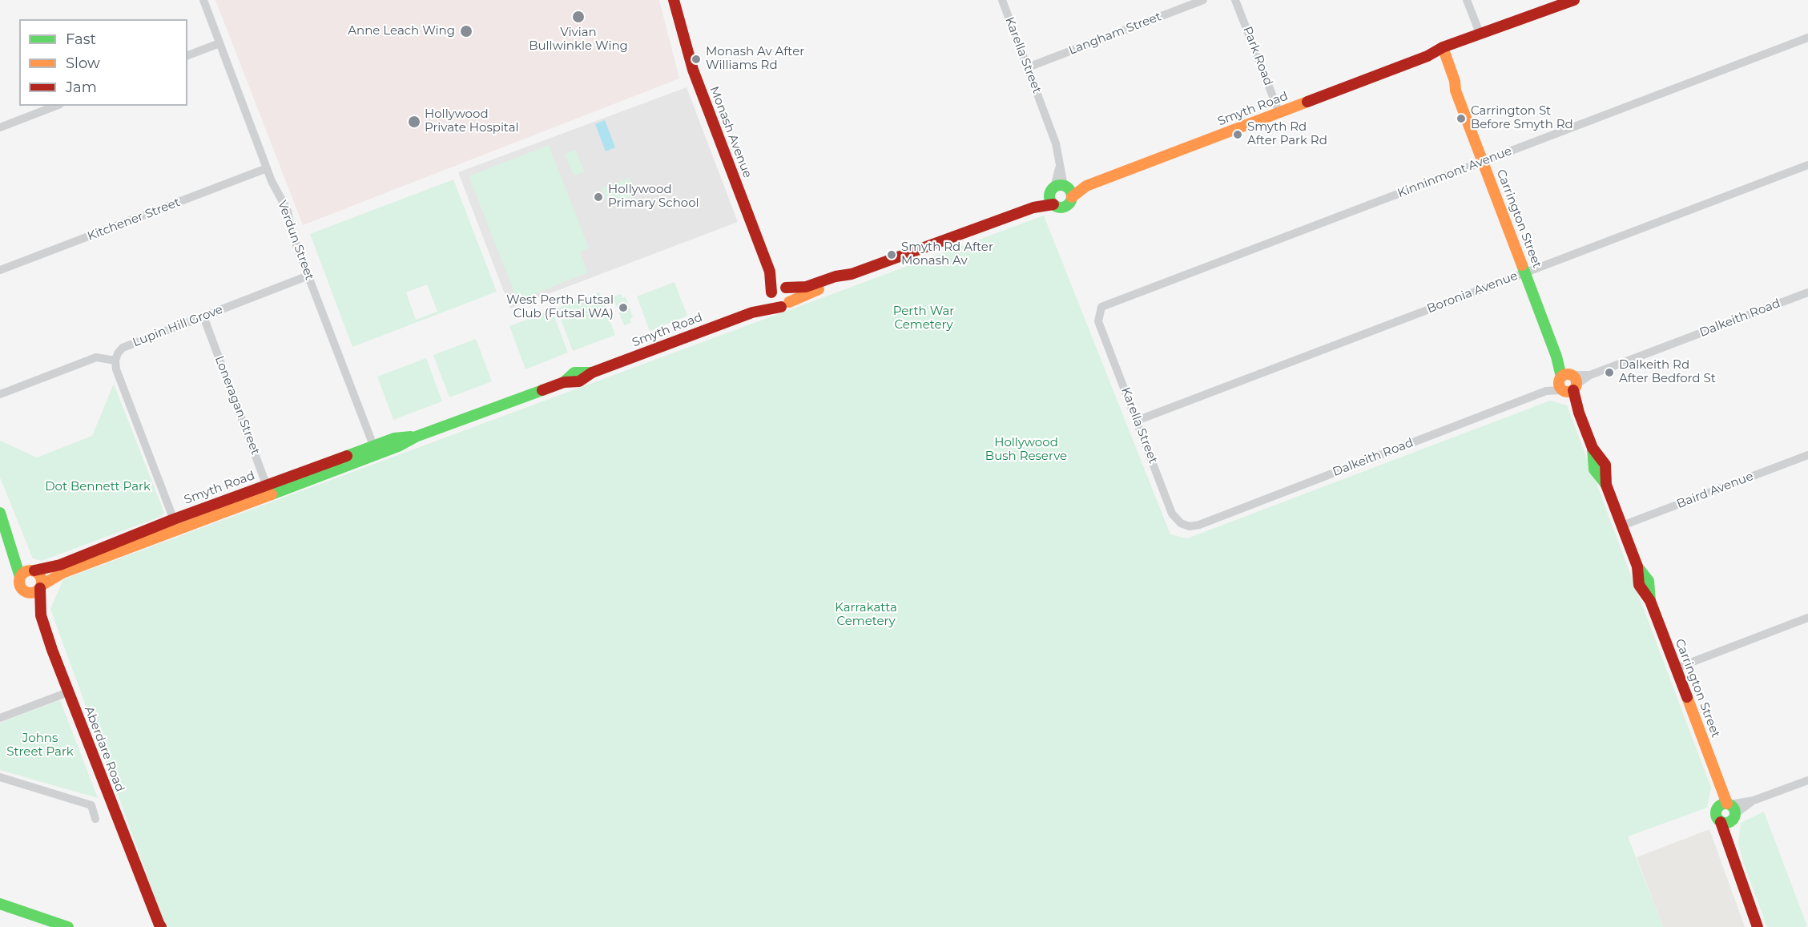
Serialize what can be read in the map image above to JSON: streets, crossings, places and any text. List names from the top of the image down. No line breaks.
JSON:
{"streets":{"main road":["Smyth Road","Monash Avenue","Carrington Street","Aberdare Road"],"street":["Langham Street","Karella Street","Park Road","Kinninmont Avenue","Kitchener Street","Verdun Street","Boronia Avenue","Dalkeith Road","Lupin Hill Grove","Loneragan Street","Baird Avenue"]},"crossings":[["Langham Street","Karella Street"],["Karella Street","Smyth Road"],["Karella Street","Kinninmont Avenue"],["Karella Street","Boronia Avenue"],["Karella Street","Dalkeith Road"],["Park Road","Smyth Road"],["Smyth Road","Monash Avenue"],["Smyth Road","Carrington Street"],["Smyth Road","Verdun Street"],["Smyth Road","Loneragan Street"],["Smyth Road","Aberdare Road"],["Kinninmont Avenue","Carrington Street"],["Carrington Street","Boronia Avenue"],["Carrington Street","Dalkeith Road"],["Carrington Street","Baird Avenue"],["Kitchener Street","Verdun Street"],["Verdun Street","Lupin Hill Grove"],["Lupin Hill Grove","Loneragan Street"]],"parks":["Perth War Cemetery","Hollywood Bush Reserve","Dot Bennett Park","Karrakatta Cemetery","Johns Street Park"],"places":["Vivian Bullwinkle Wing","Anne Leach Wing","Monash Av After Williams Rd","Carrington St Before Smyth Rd","Hollywood Private Hospital","Smyth Rd After Park Rd","Hollywood Primary School","Smyth Rd After Monash Av","West Perth Futsal Club (Futsal WA)","Dalkeith Rd After Bedford St"],"legend":["Fast","Slow","Jam"]}
